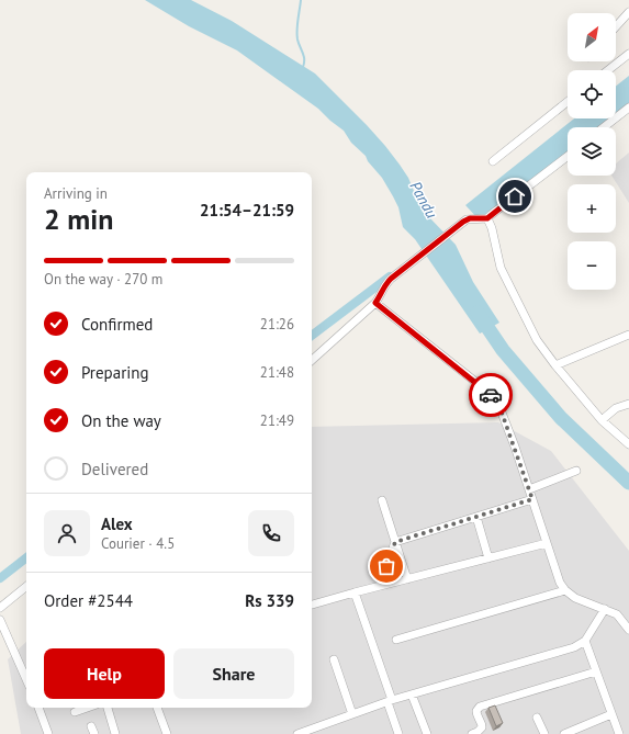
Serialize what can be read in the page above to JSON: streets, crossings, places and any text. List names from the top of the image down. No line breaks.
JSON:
{"water":["Pandu"],"north":"top right","page":{"map_buttons":["+","−"],"heading":["2 min","Arriving in","21:54–21:59"],"panel":["Alex","Courier · 4.5","Order #2544","Rs 339"],"bar":"On the way · 270 m","list":[["Confirmed","21:26"],["Preparing","21:48"],["On the way","21:49"],"Delivered"],"buttons":["Help","Share"]}}
